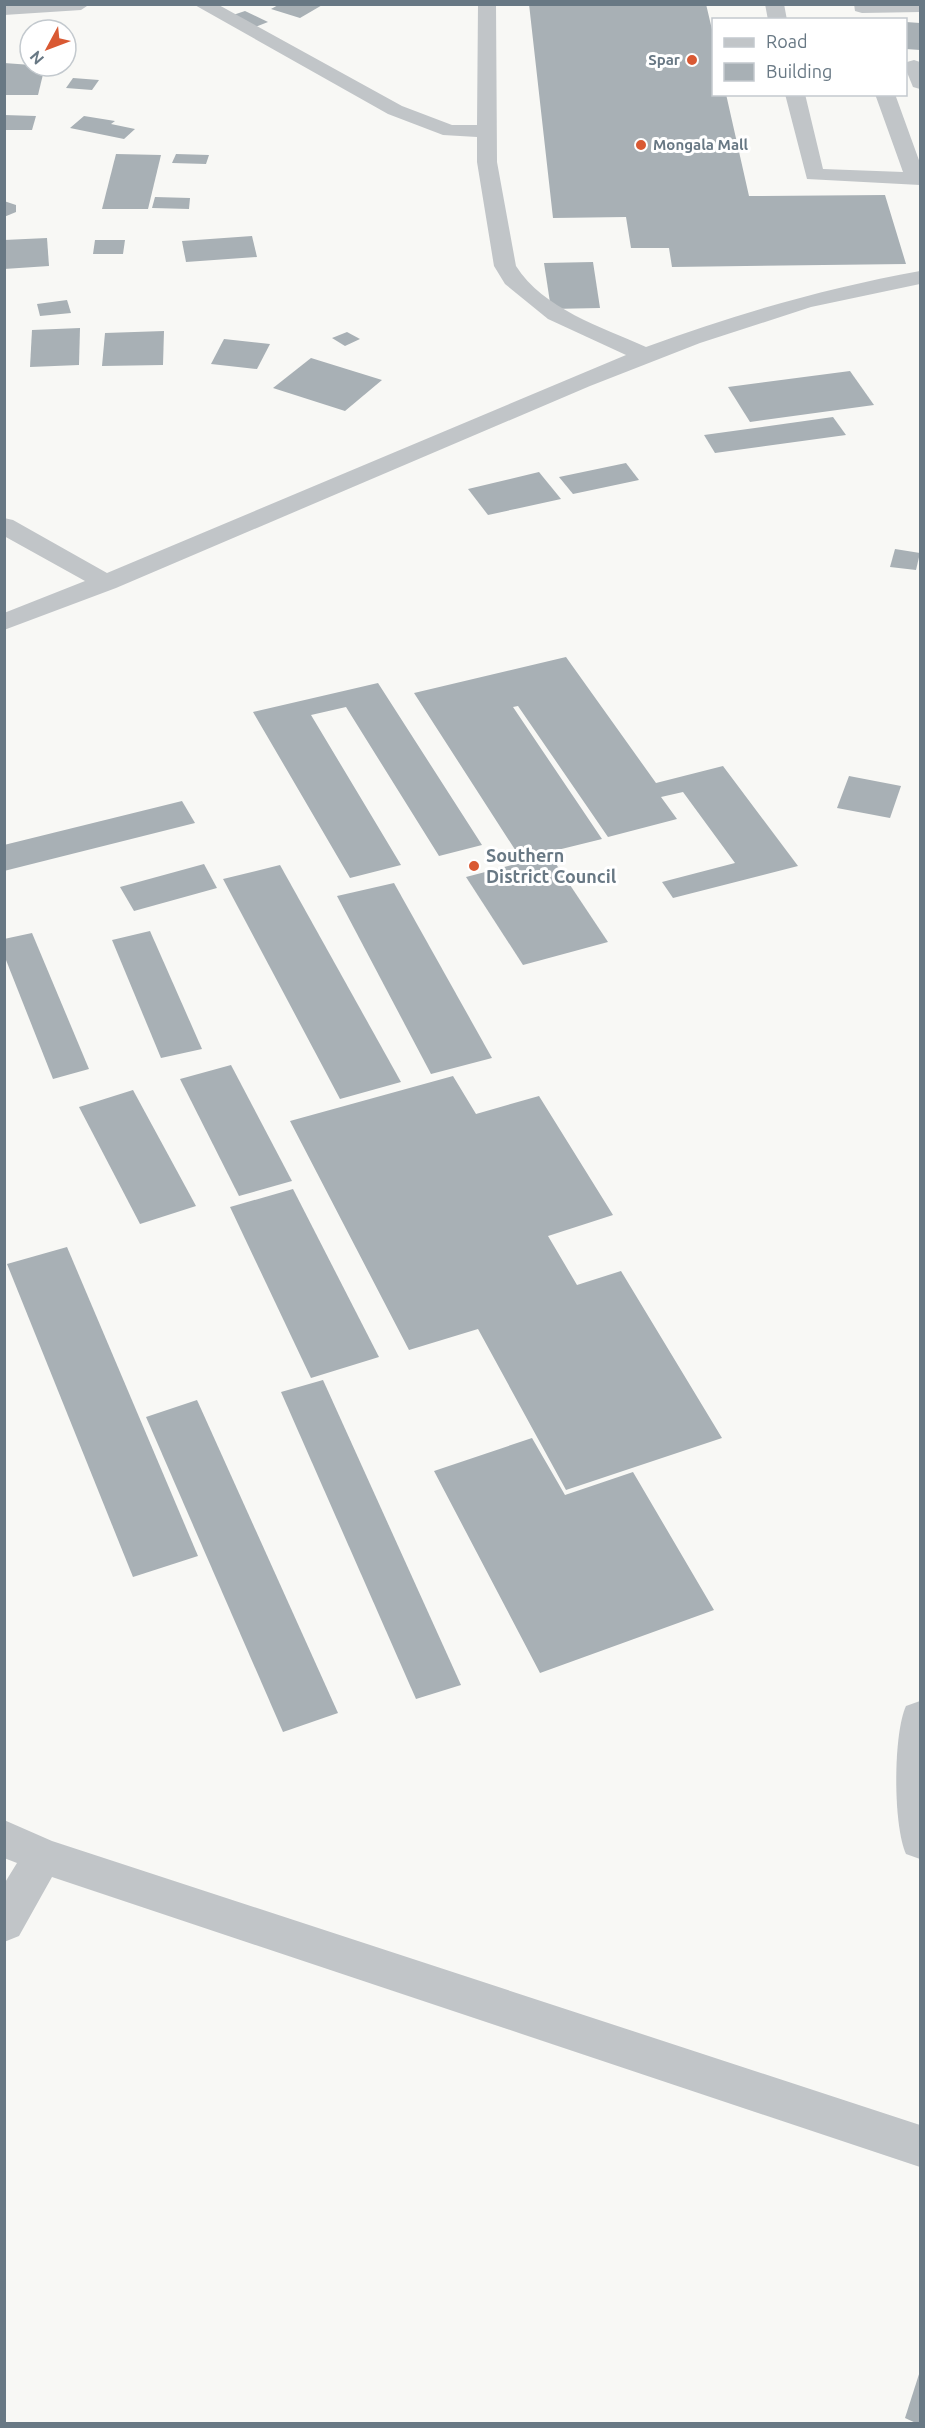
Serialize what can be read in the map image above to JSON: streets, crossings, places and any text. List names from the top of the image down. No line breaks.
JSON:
{"places":["Spar","Mongala Mall","Southern District Council"],"legend":["Road","Building"],"north":"bottom left"}
